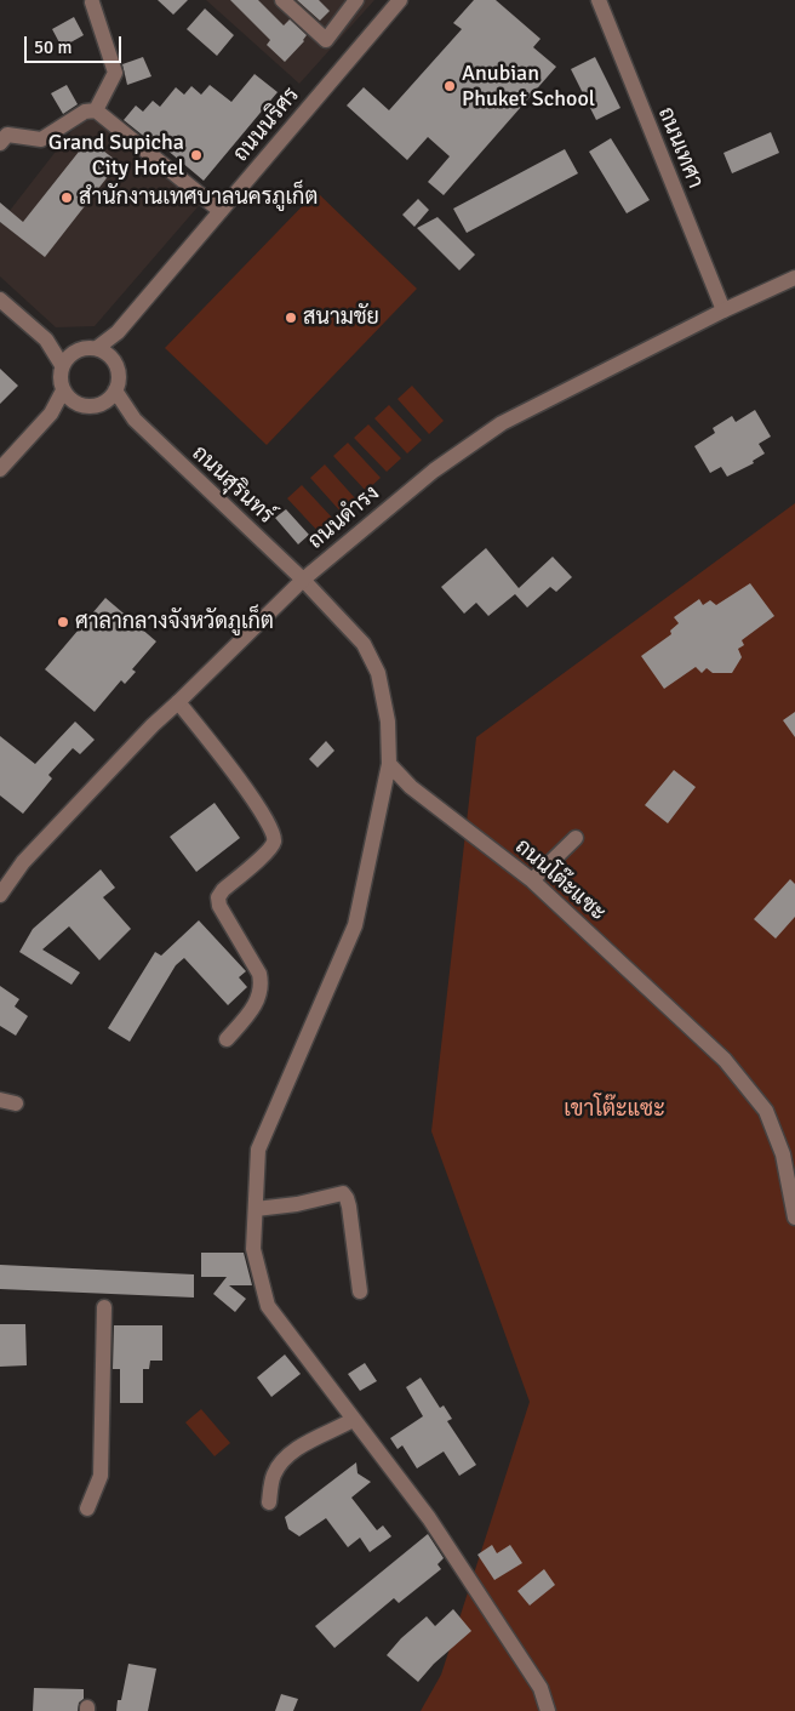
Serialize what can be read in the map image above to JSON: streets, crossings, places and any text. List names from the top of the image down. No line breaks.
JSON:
{"streets":{"street":["ถนนนริศร","ถนนเทศา","ถนนสุรินทร์","ถนนดำรง","ถนนโต๊ะแซะ"]},"crossings":[["ถนนนริศร","ถนนสุรินทร์"],["ถนนเทศา","ถนนดำรง"],["ถนนสุรินทร์","ถนนดำรง"]],"parks":["เขาโต๊ะแซะ"],"places":["Anubian Phuket School","Grand Supicha City Hotel","สำนักงานเทศบาลนครภูเก็ต","สนามชัย","ศาลากลางจังหวัดภูเก็ต"],"scale_bar":"50 m"}
